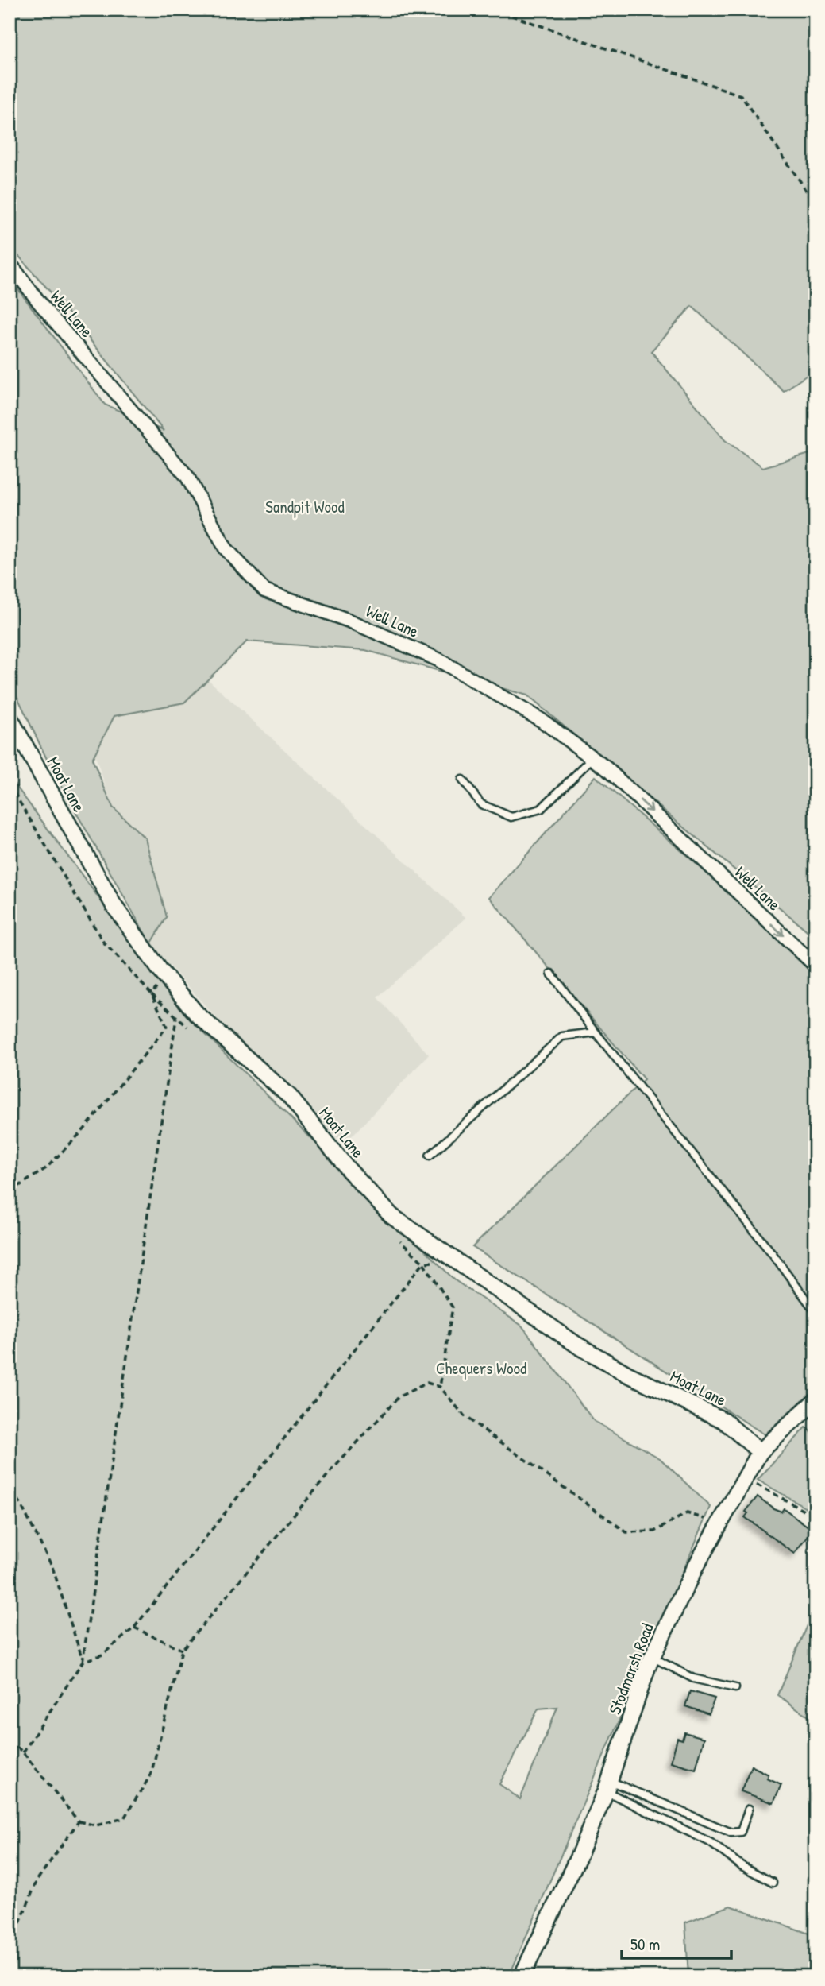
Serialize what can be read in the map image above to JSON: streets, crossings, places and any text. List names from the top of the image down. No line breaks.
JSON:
{"streets":{"street":["Well Lane","Moat Lane","Stodmarsh Road"]},"crossings":[["Moat Lane","Stodmarsh Road"]],"parks":["Sandpit Wood","Chequers Wood"],"scale_bar":"50 m"}
